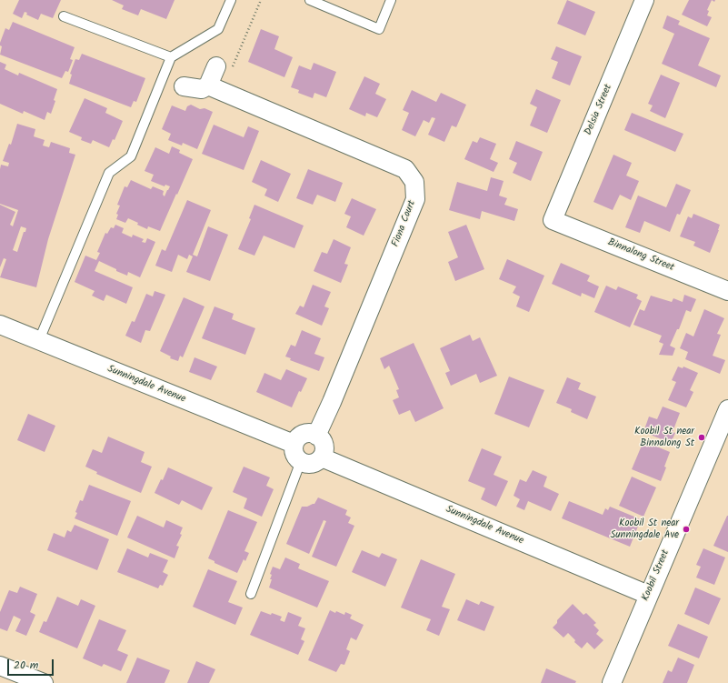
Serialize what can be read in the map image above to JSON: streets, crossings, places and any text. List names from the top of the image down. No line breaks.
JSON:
{"streets":{"street":["Delsia Street","Fiona Court","Binnalong Street","Sunningdale Avenue","Koobil Street"]},"crossings":[["Delsia Street","Binnalong Street"],["Fiona Court","Sunningdale Avenue"],["Sunningdale Avenue","Koobil Street"]],"places":["Koobil St near Binnalong St","Koobil St near Sunningdale Ave"],"scale_bar":"20 m"}
